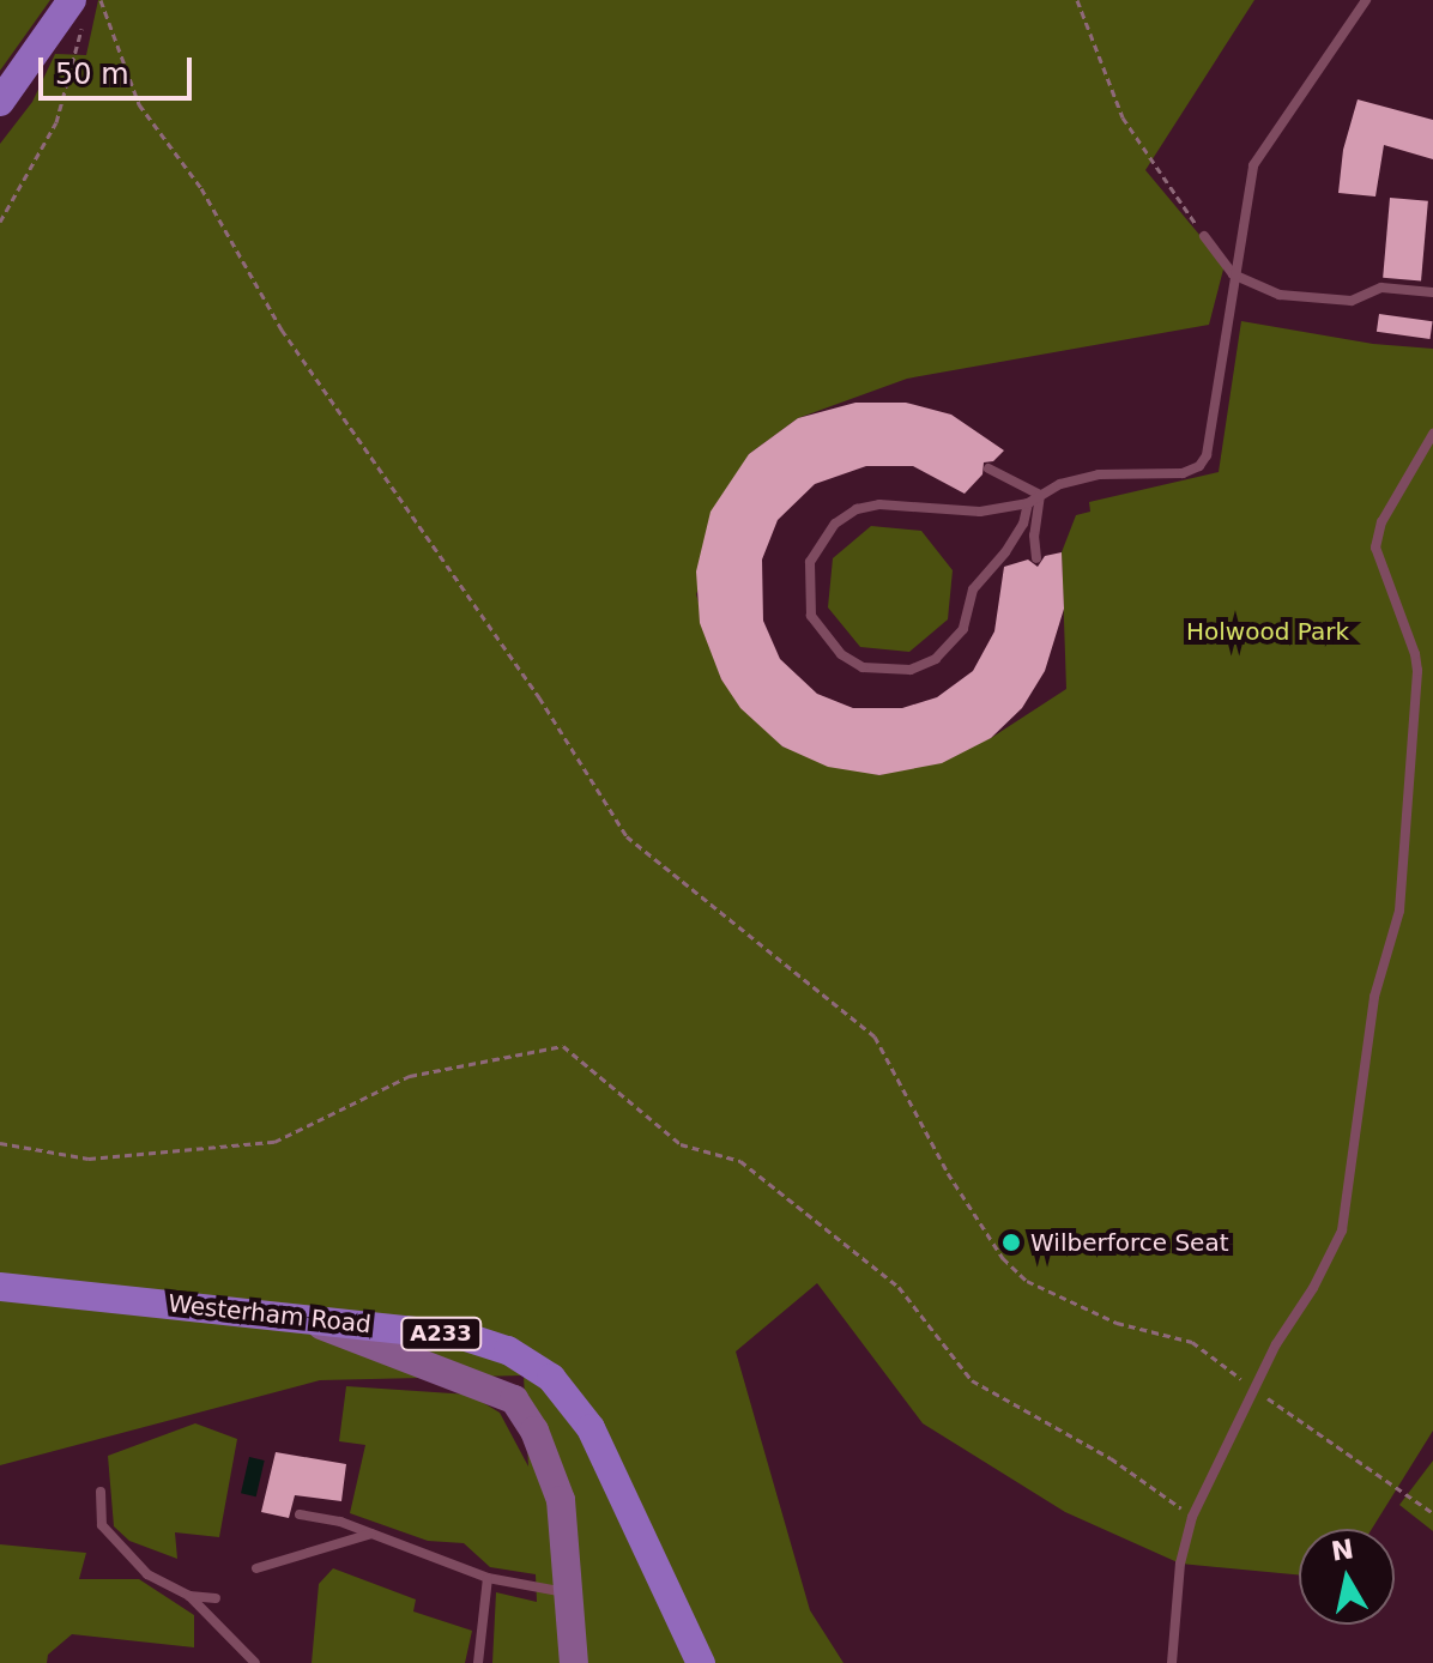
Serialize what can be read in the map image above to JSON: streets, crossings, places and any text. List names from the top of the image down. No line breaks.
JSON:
{"streets":{"main road":["Westerham Road","A233"]},"parks":["Holwood Park"],"places":["Wilberforce Seat"],"scale_bar":"50 m","north":"top"}
